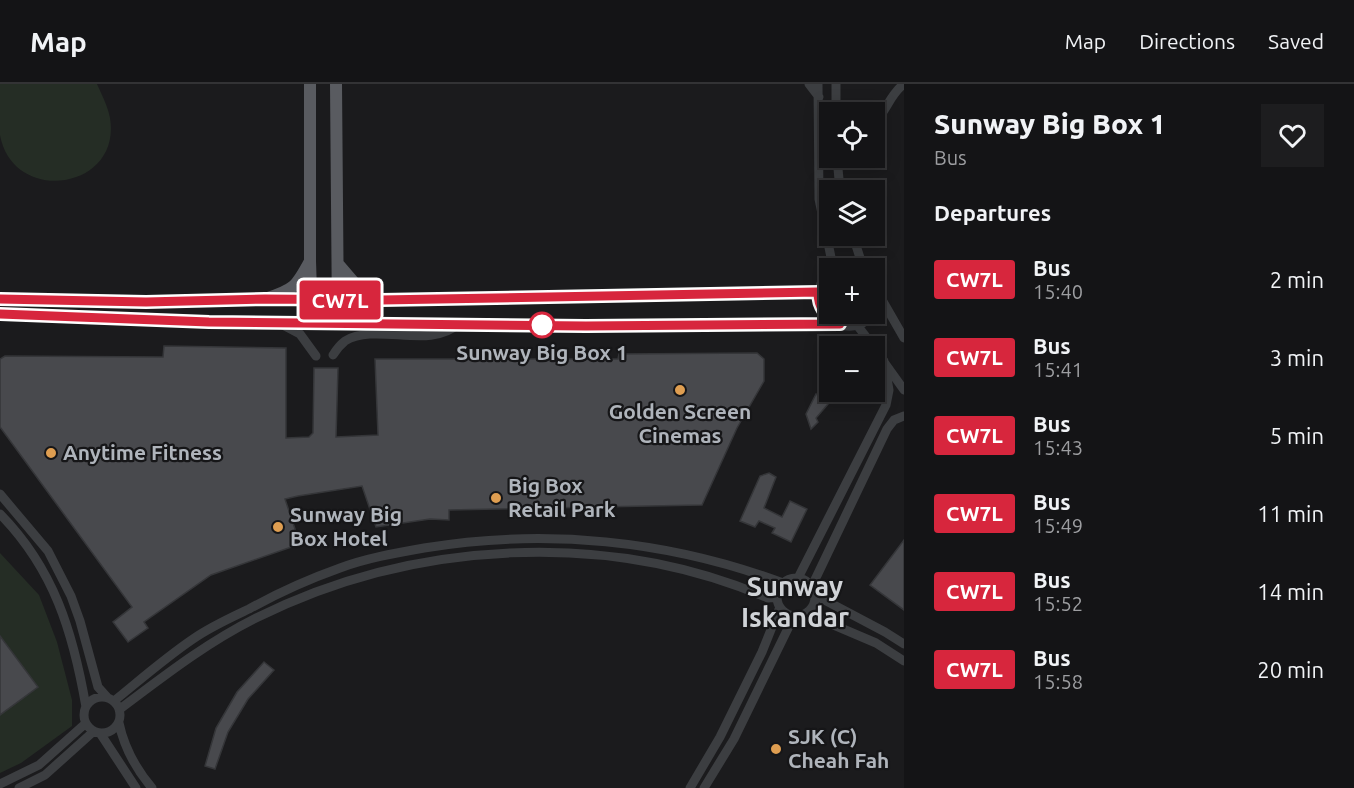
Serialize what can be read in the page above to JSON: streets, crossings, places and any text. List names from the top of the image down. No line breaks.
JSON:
{"districts":["Sunway Iskandar"],"places":["Sunway Big Box 1","Golden Screen Cinemas","Anytime Fitness","Big Box Retail Park","Sunway Big Box Hotel","SJK (C) Cheah Fah"],"lines":["bus line CW7L"],"page":{"header":"Map","nav":["Map","Directions","Saved"],"on_map":"CW7L","heading":[["Sunway Big Box 1","Bus"],"Departures"],"map_buttons":["+","−"],"list":[{"mark":"CW7L","name":"Bus","note":"15:40","value":"2 min"},{"mark":"CW7L","name":"Bus","note":"15:41","value":"3 min"},{"mark":"CW7L","name":"Bus","note":"15:43","value":"5 min"},{"mark":"CW7L","name":"Bus","note":"15:49","value":"11 min"},{"mark":"CW7L","name":"Bus","note":"15:52","value":"14 min"},{"mark":"CW7L","name":"Bus","note":"15:58","value":"20 min"}]}}
